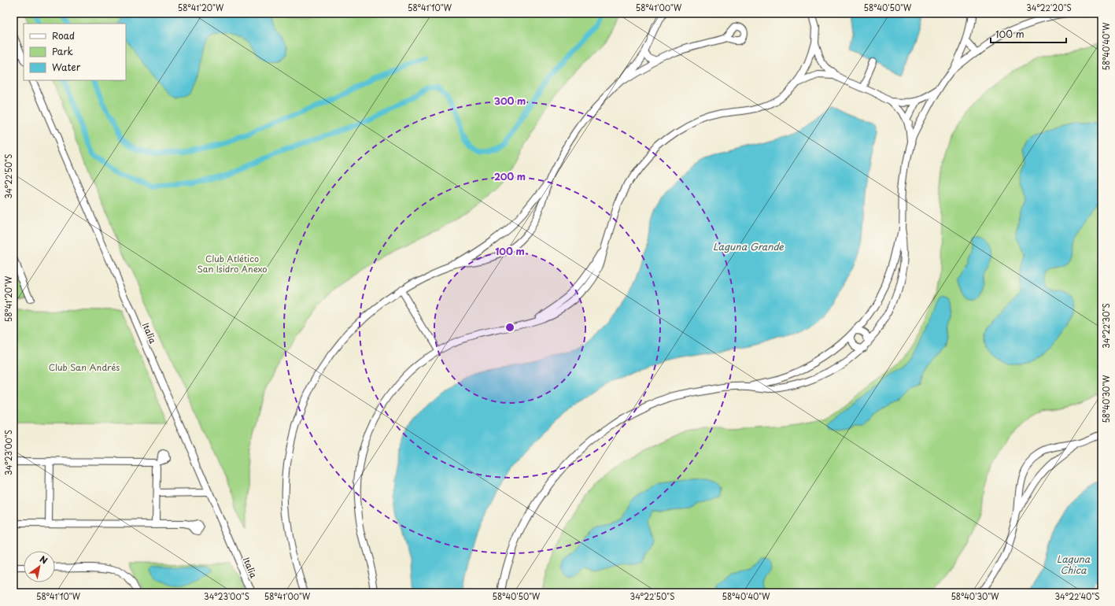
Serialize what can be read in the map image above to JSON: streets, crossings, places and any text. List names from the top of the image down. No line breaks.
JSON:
{"streets":{"street":["Italia"]},"water":["Laguna Grande","Laguna Chica"],"parks":["Club Atlético San Isidro Anexo","Club San Andrés"],"legend":["Road","Park","Water"],"scale_bar":"100 m","north":"top right","coordinates":["58°41'20\"W","58°41'10\"W","58°41'00\"W","58°40'50\"W","34°22'20\"S","58°40'40\"W","34°22'50\"S","34°22'30\"S","58°40'30\"W","34°23'00\"S","34°22'40\"S"],"rings":["300 m","200 m","100 m"]}
